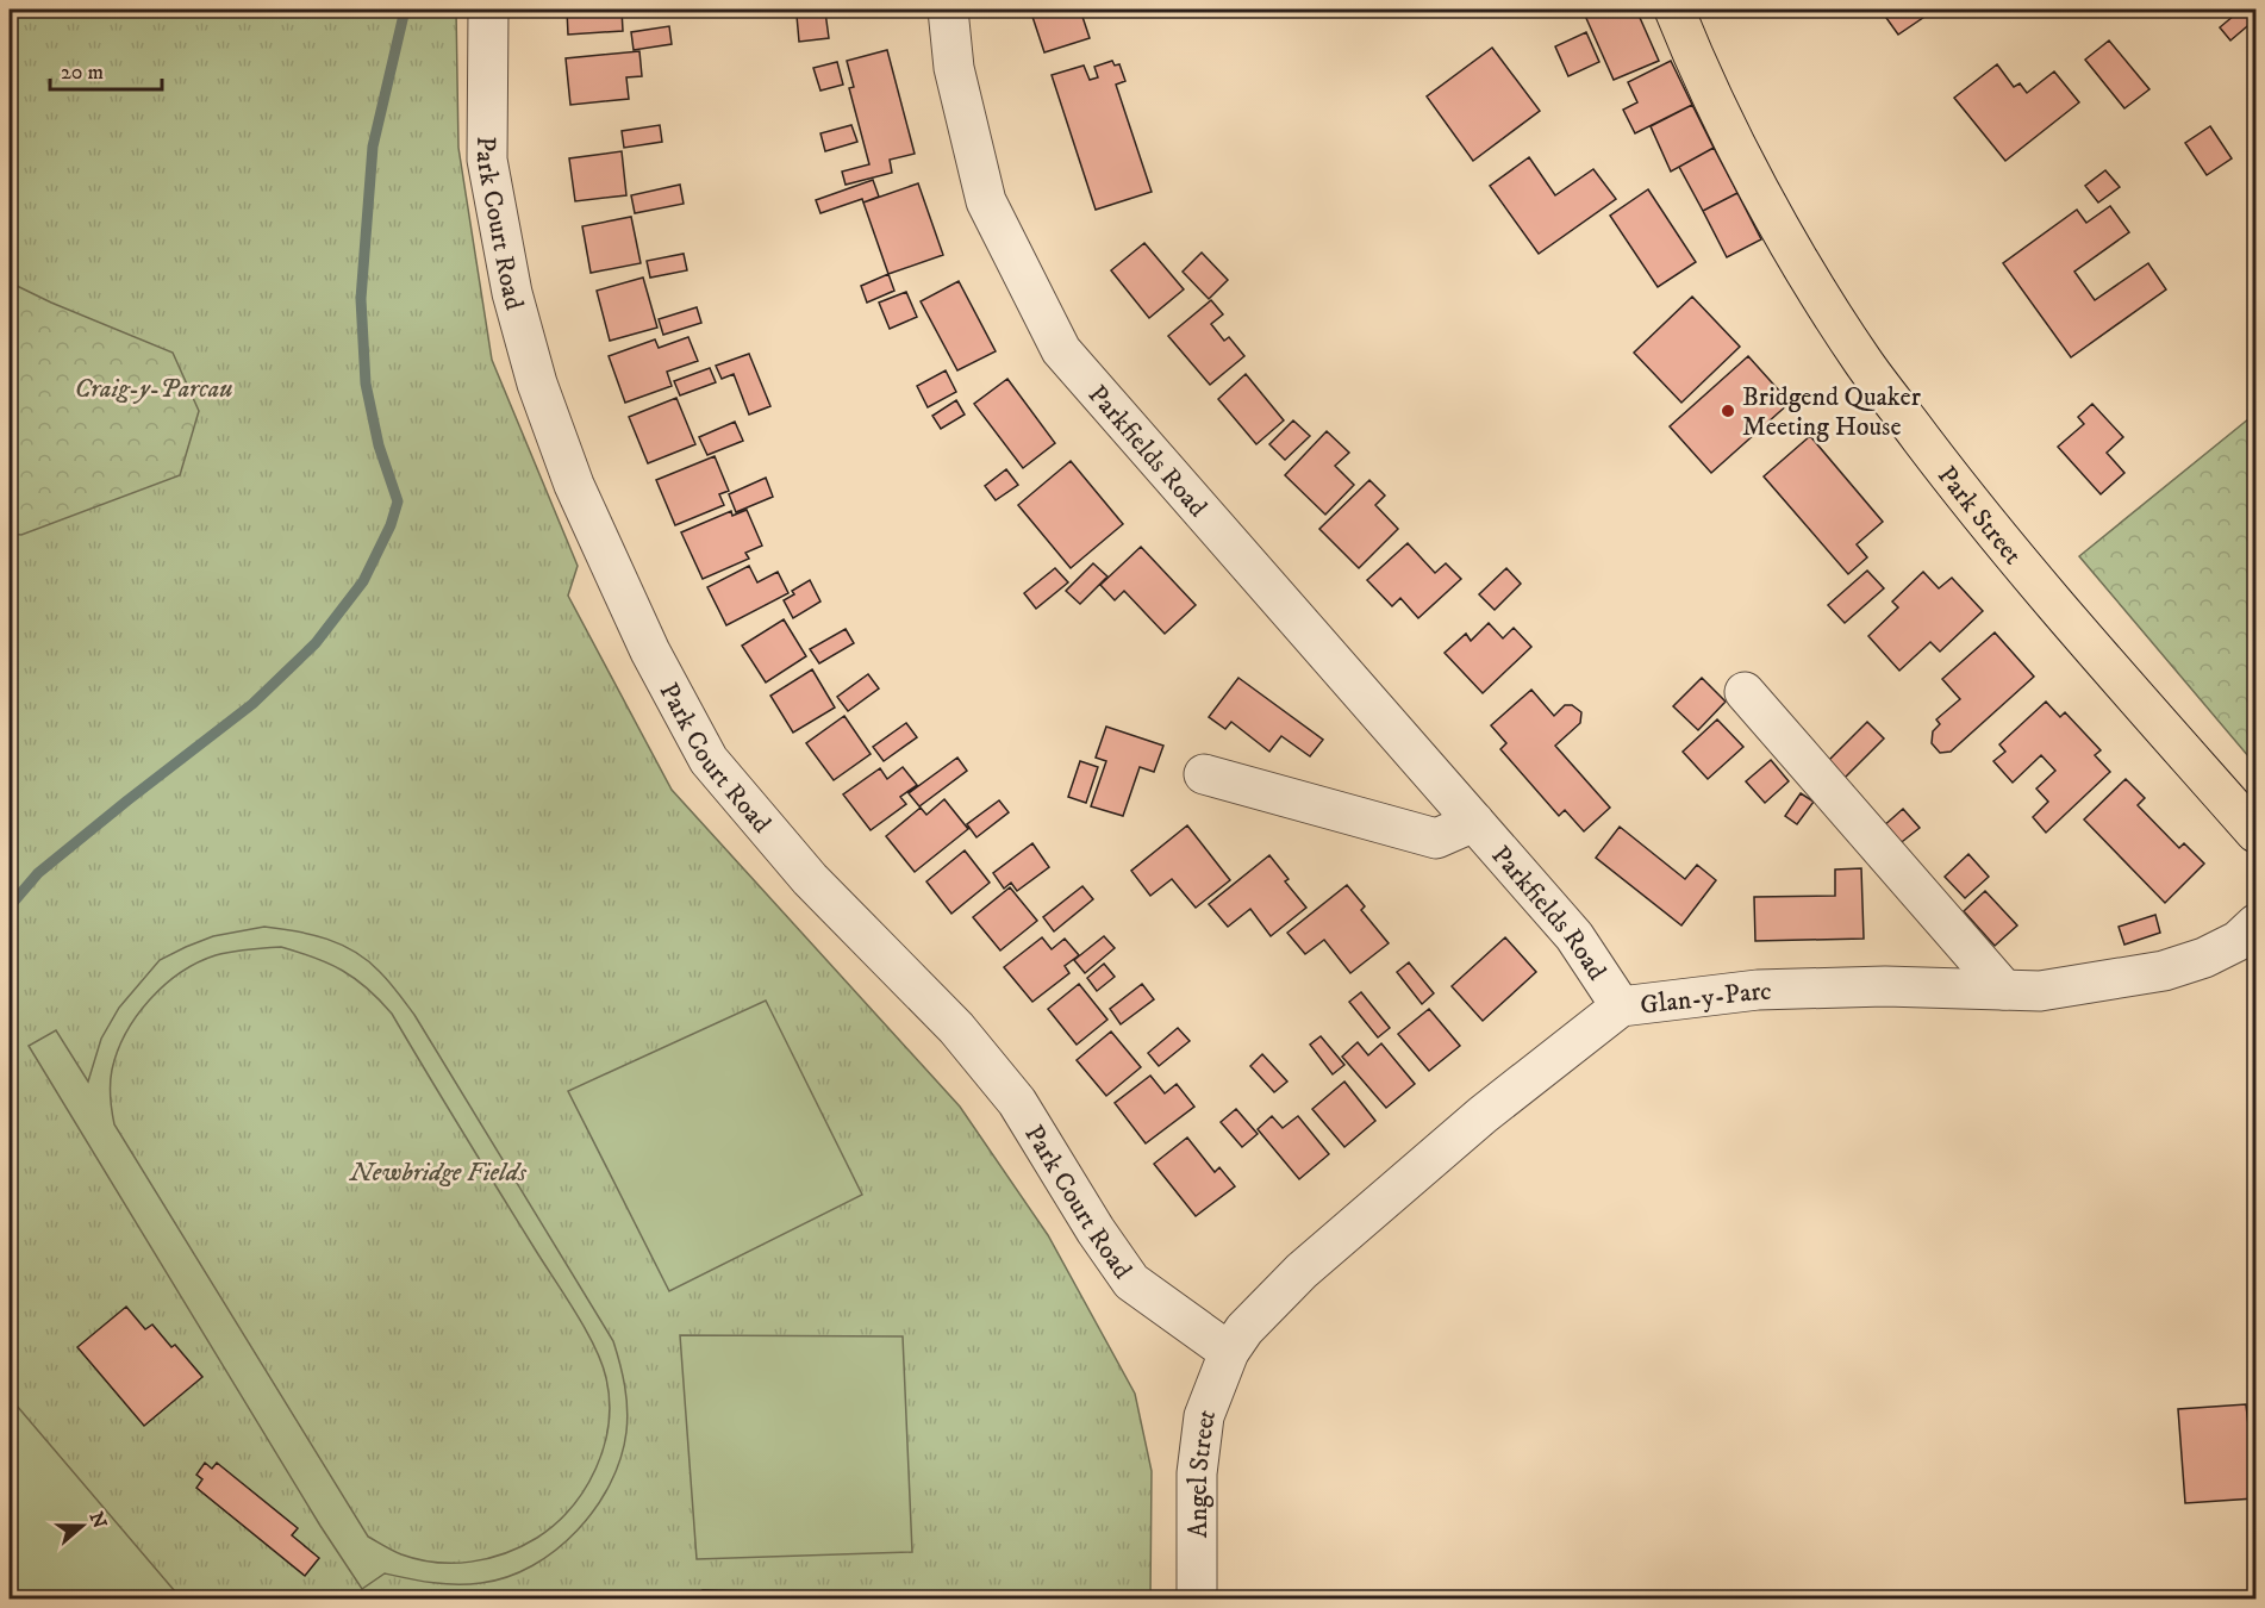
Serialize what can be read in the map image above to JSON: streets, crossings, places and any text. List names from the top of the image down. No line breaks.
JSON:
{"streets":{"main road":["Park Street"],"street":["Park Court Road","Parkfields Road","Glan-y-Parc","Angel Street"]},"crossings":[["Park Court Road","Glan-y-Parc"],["Park Court Road","Angel Street"],["Parkfields Road","Glan-y-Parc"],["Glan-y-Parc","Angel Street"]],"parks":["Craig-y-Parcau","Newbridge Fields"],"places":["Bridgend Quaker Meeting House"],"scale_bar":"20 m","north":"right"}
